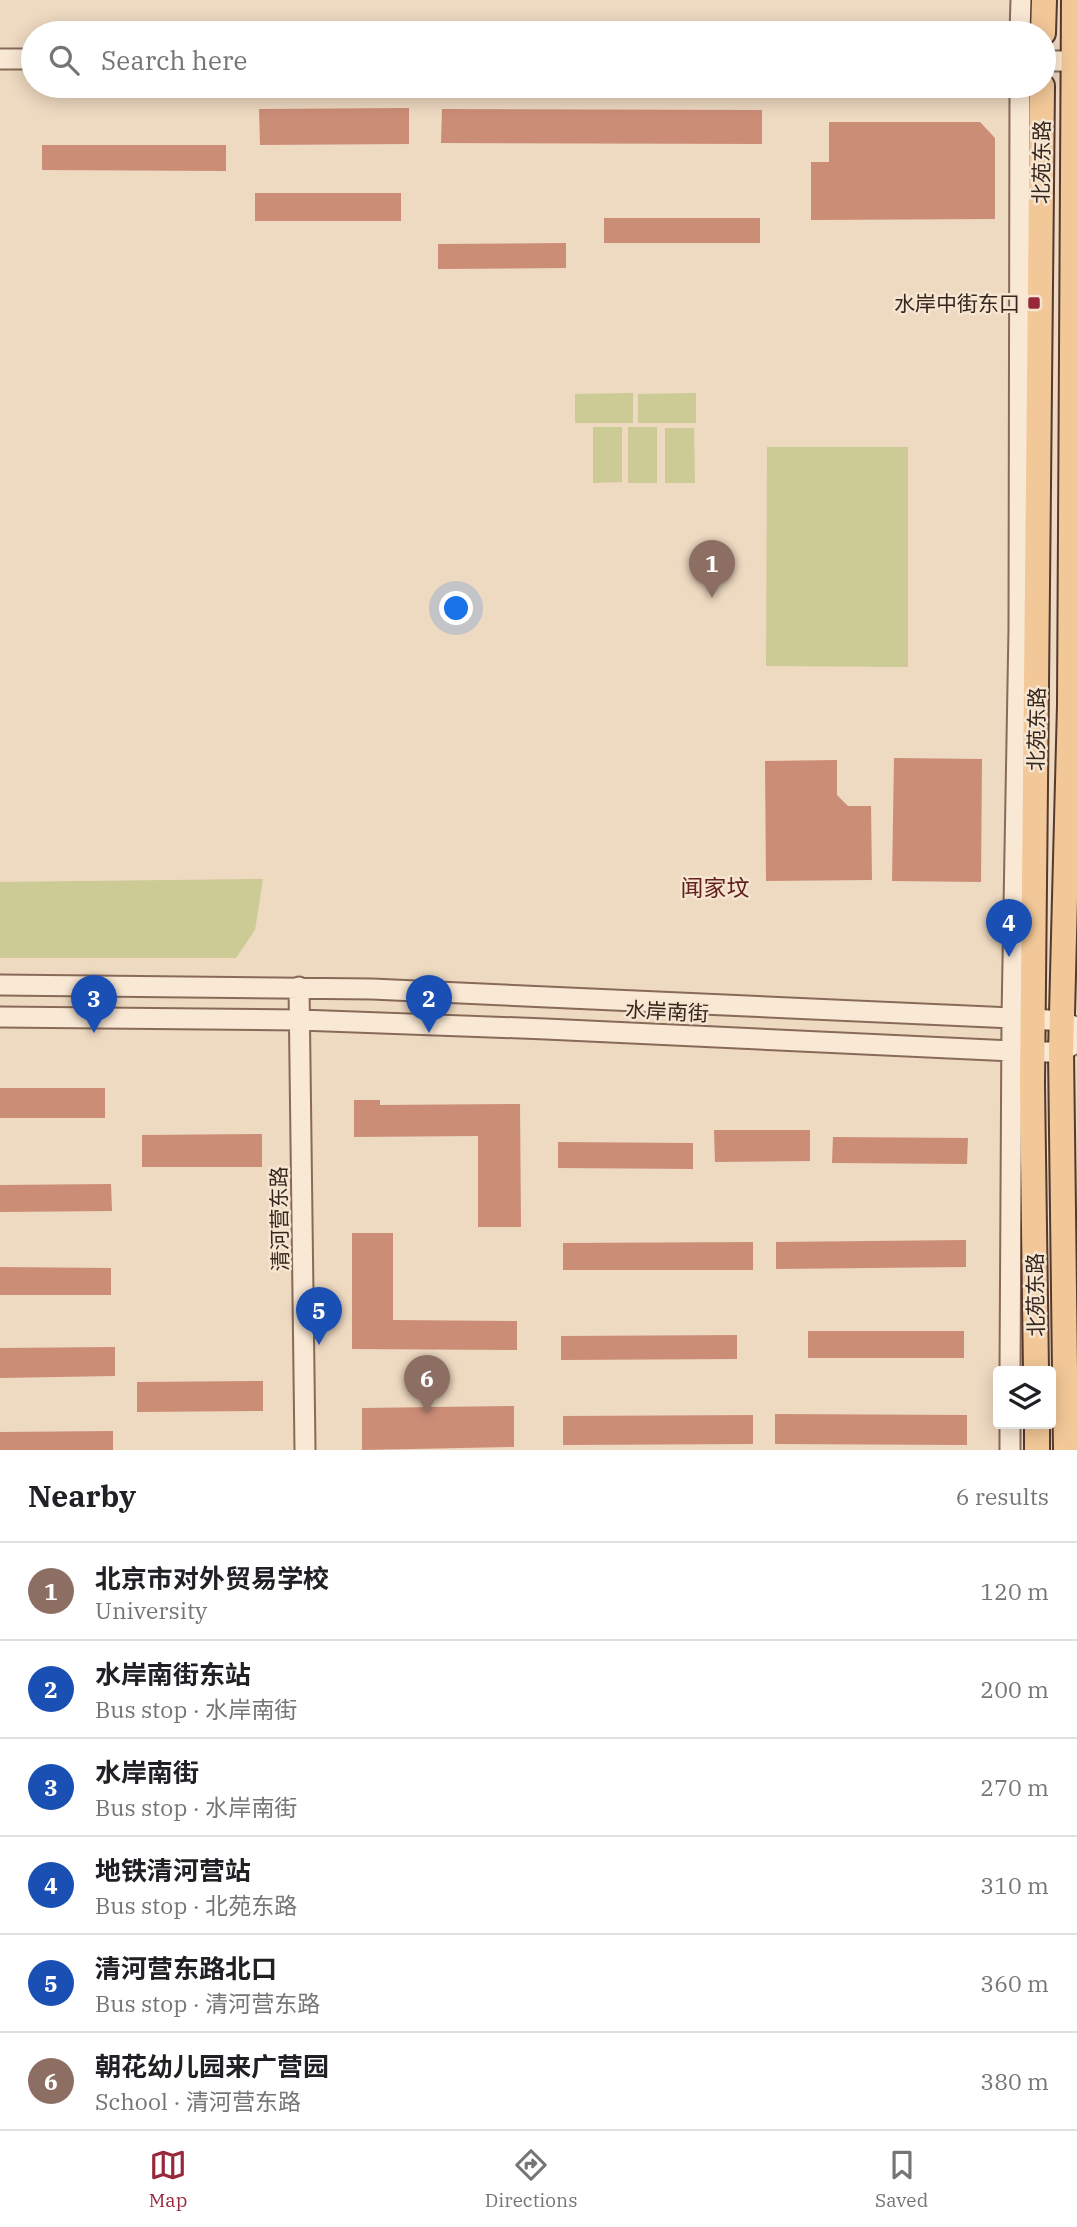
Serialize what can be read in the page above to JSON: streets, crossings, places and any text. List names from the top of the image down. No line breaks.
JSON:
{"streets":{"main road":["北苑东路"],"street":["水岸南街","清河营东路"]},"crossings":[["北苑东路","水岸南街"],["水岸南街","清河营东路"]],"districts":["闻家坟"],"places":{"transit":["水岸中街东口"]},"page":{"search":"Search here","pins":["1","4","2","3","5","6"],"heading":["Nearby","6 results"],"list":[{"mark":"1","name":"北京市对外贸易学校","note":"University","value":"120 m"},{"mark":"2","name":"水岸南街东站","note":"Bus stop · 水岸南街","value":"200 m"},{"mark":"3","name":"水岸南街","note":"Bus stop · 水岸南街","value":"270 m"},{"mark":"4","name":"地铁清河营站","note":"Bus stop · 北苑东路","value":"310 m"},{"mark":"5","name":"清河营东路北口","note":"Bus stop · 清河营东路","value":"360 m"},{"mark":"6","name":"朝花幼儿园来广营园","note":"School · 清河营东路","value":"380 m"}],"nav":["Map","Directions","Saved"]}}
